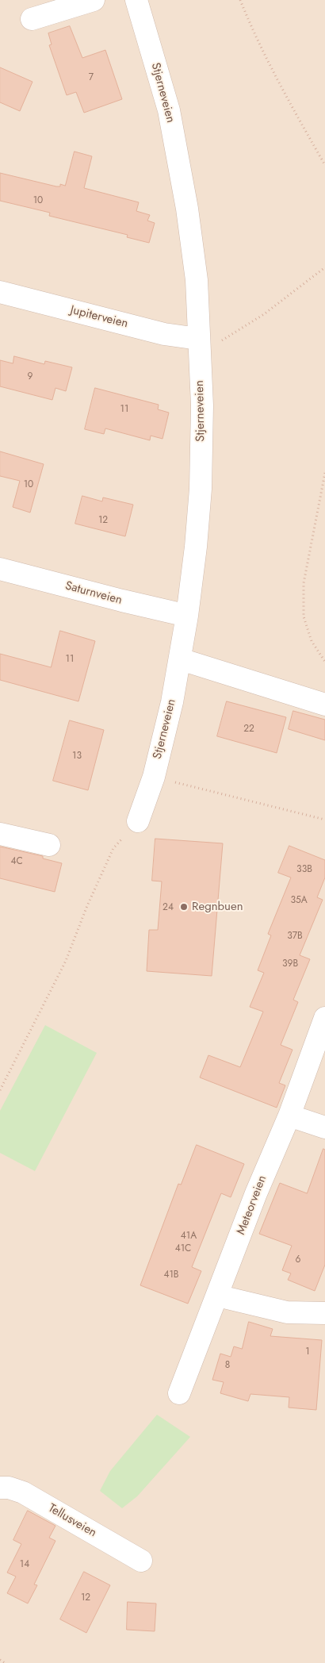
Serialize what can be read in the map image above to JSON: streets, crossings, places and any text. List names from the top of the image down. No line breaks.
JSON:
{"streets":{"street":["Stjerneveien","Jupiterveien","Saturnveien","Meteorveien","Tellusveien"]},"crossings":[["Stjerneveien","Jupiterveien"],["Stjerneveien","Saturnveien"]],"places":["Regnbuen"],"house_numbers":["7","10","9","11","10","12","11","22","13","4C","33B","35A","24","37B","39B","41A","41C","6","41B","1","8","14","12"]}
